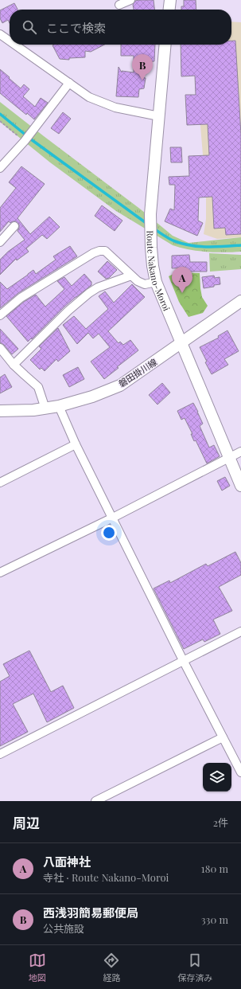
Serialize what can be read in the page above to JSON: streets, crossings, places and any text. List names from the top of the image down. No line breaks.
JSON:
{"streets":{"main road":["Route Nakano-Moroi","磐田掛川線"]},"crossings":[["Route Nakano-Moroi","磐田掛川線"]],"page":{"search":"ここで検索","pins":["B","A"],"heading":["周辺","2件"],"list":[{"mark":"A","name":"八面神社","note":"寺社 · Route Nakano-Moroi","value":"180 m"},{"mark":"B","name":"西浅羽簡易郵便局","note":"公共施設","value":"330 m"}],"nav":["地図","経路","保存済み"]}}
